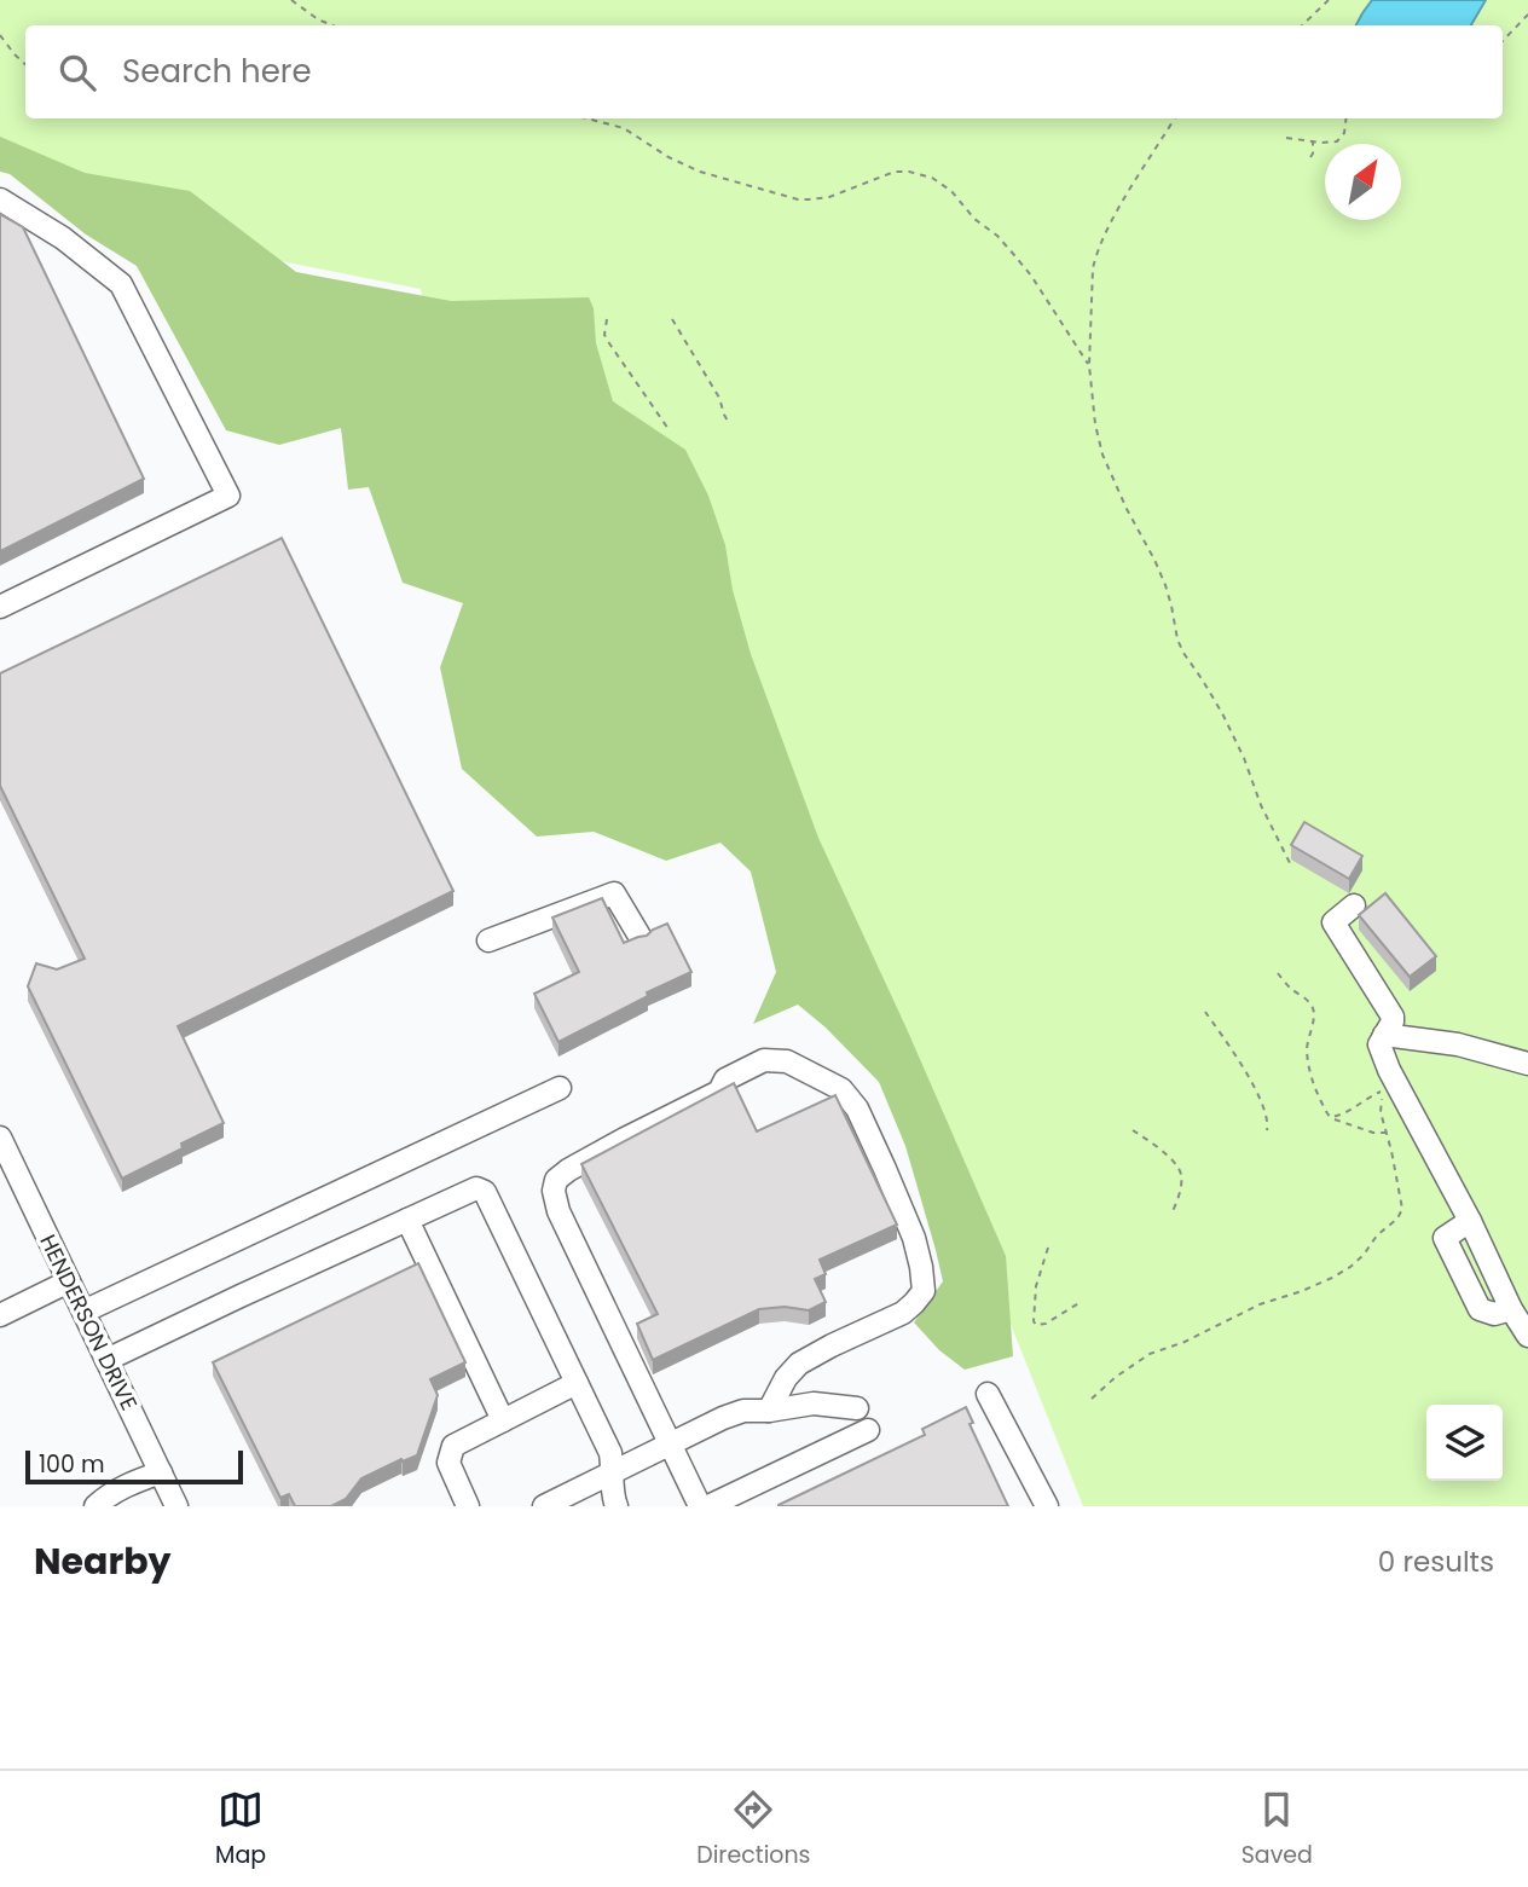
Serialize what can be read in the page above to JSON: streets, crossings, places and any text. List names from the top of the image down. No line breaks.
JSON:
{"streets":{"street":["HENDERSON DRIVE"]},"scale_bar":"100 m","north":"top right","page":{"search":"Search here","scale":"100 m","heading":["Nearby","0 results"],"nav":["Map","Directions","Saved"]}}
